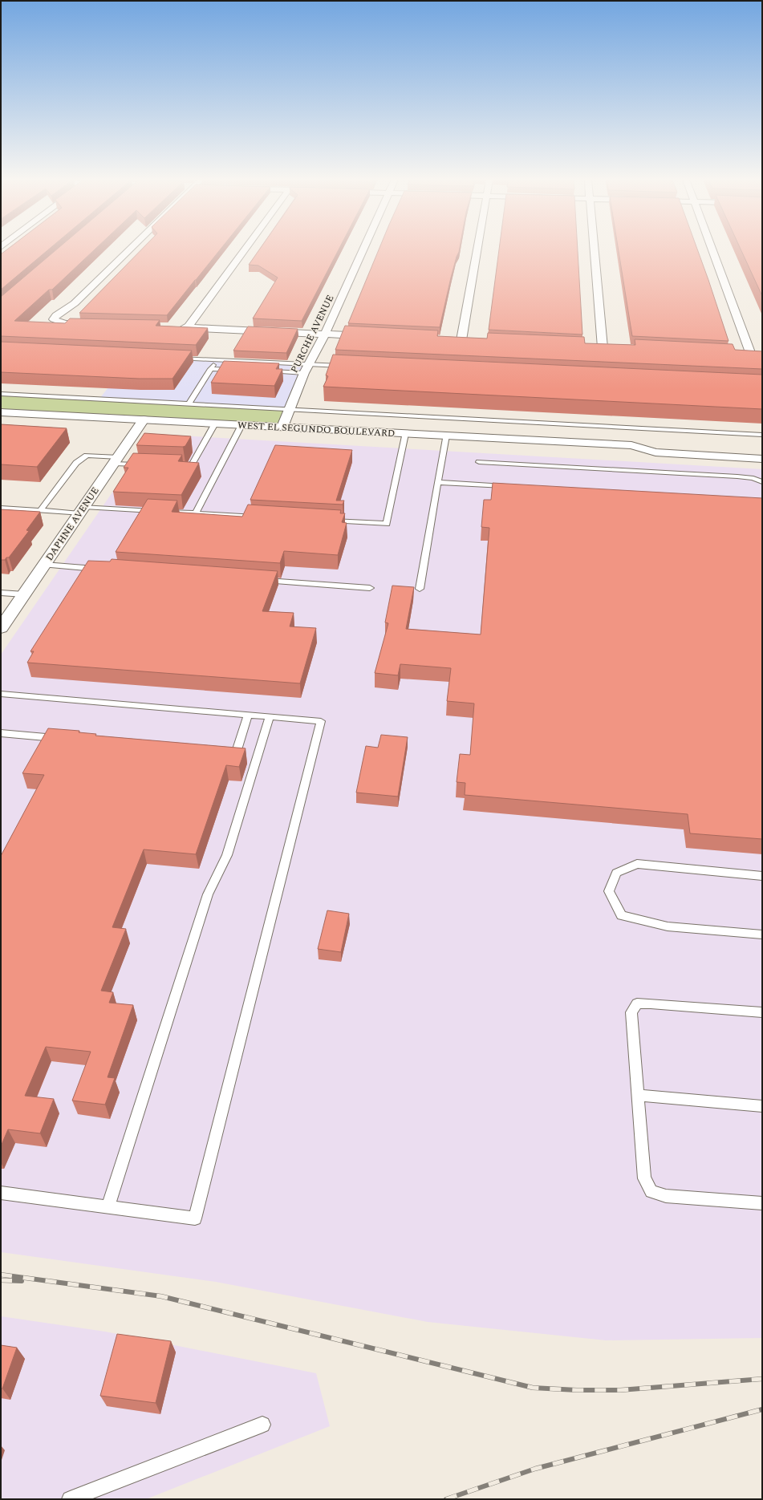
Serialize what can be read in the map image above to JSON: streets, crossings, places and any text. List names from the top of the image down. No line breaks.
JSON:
{"streets":{"street":["PURCHE AVENUE","WEST EL SEGUNDO BOULEVARD","DAPHNE AVENUE"]},"crossings":[["PURCHE AVENUE","WEST EL SEGUNDO BOULEVARD"],["WEST EL SEGUNDO BOULEVARD","DAPHNE AVENUE"]]}
